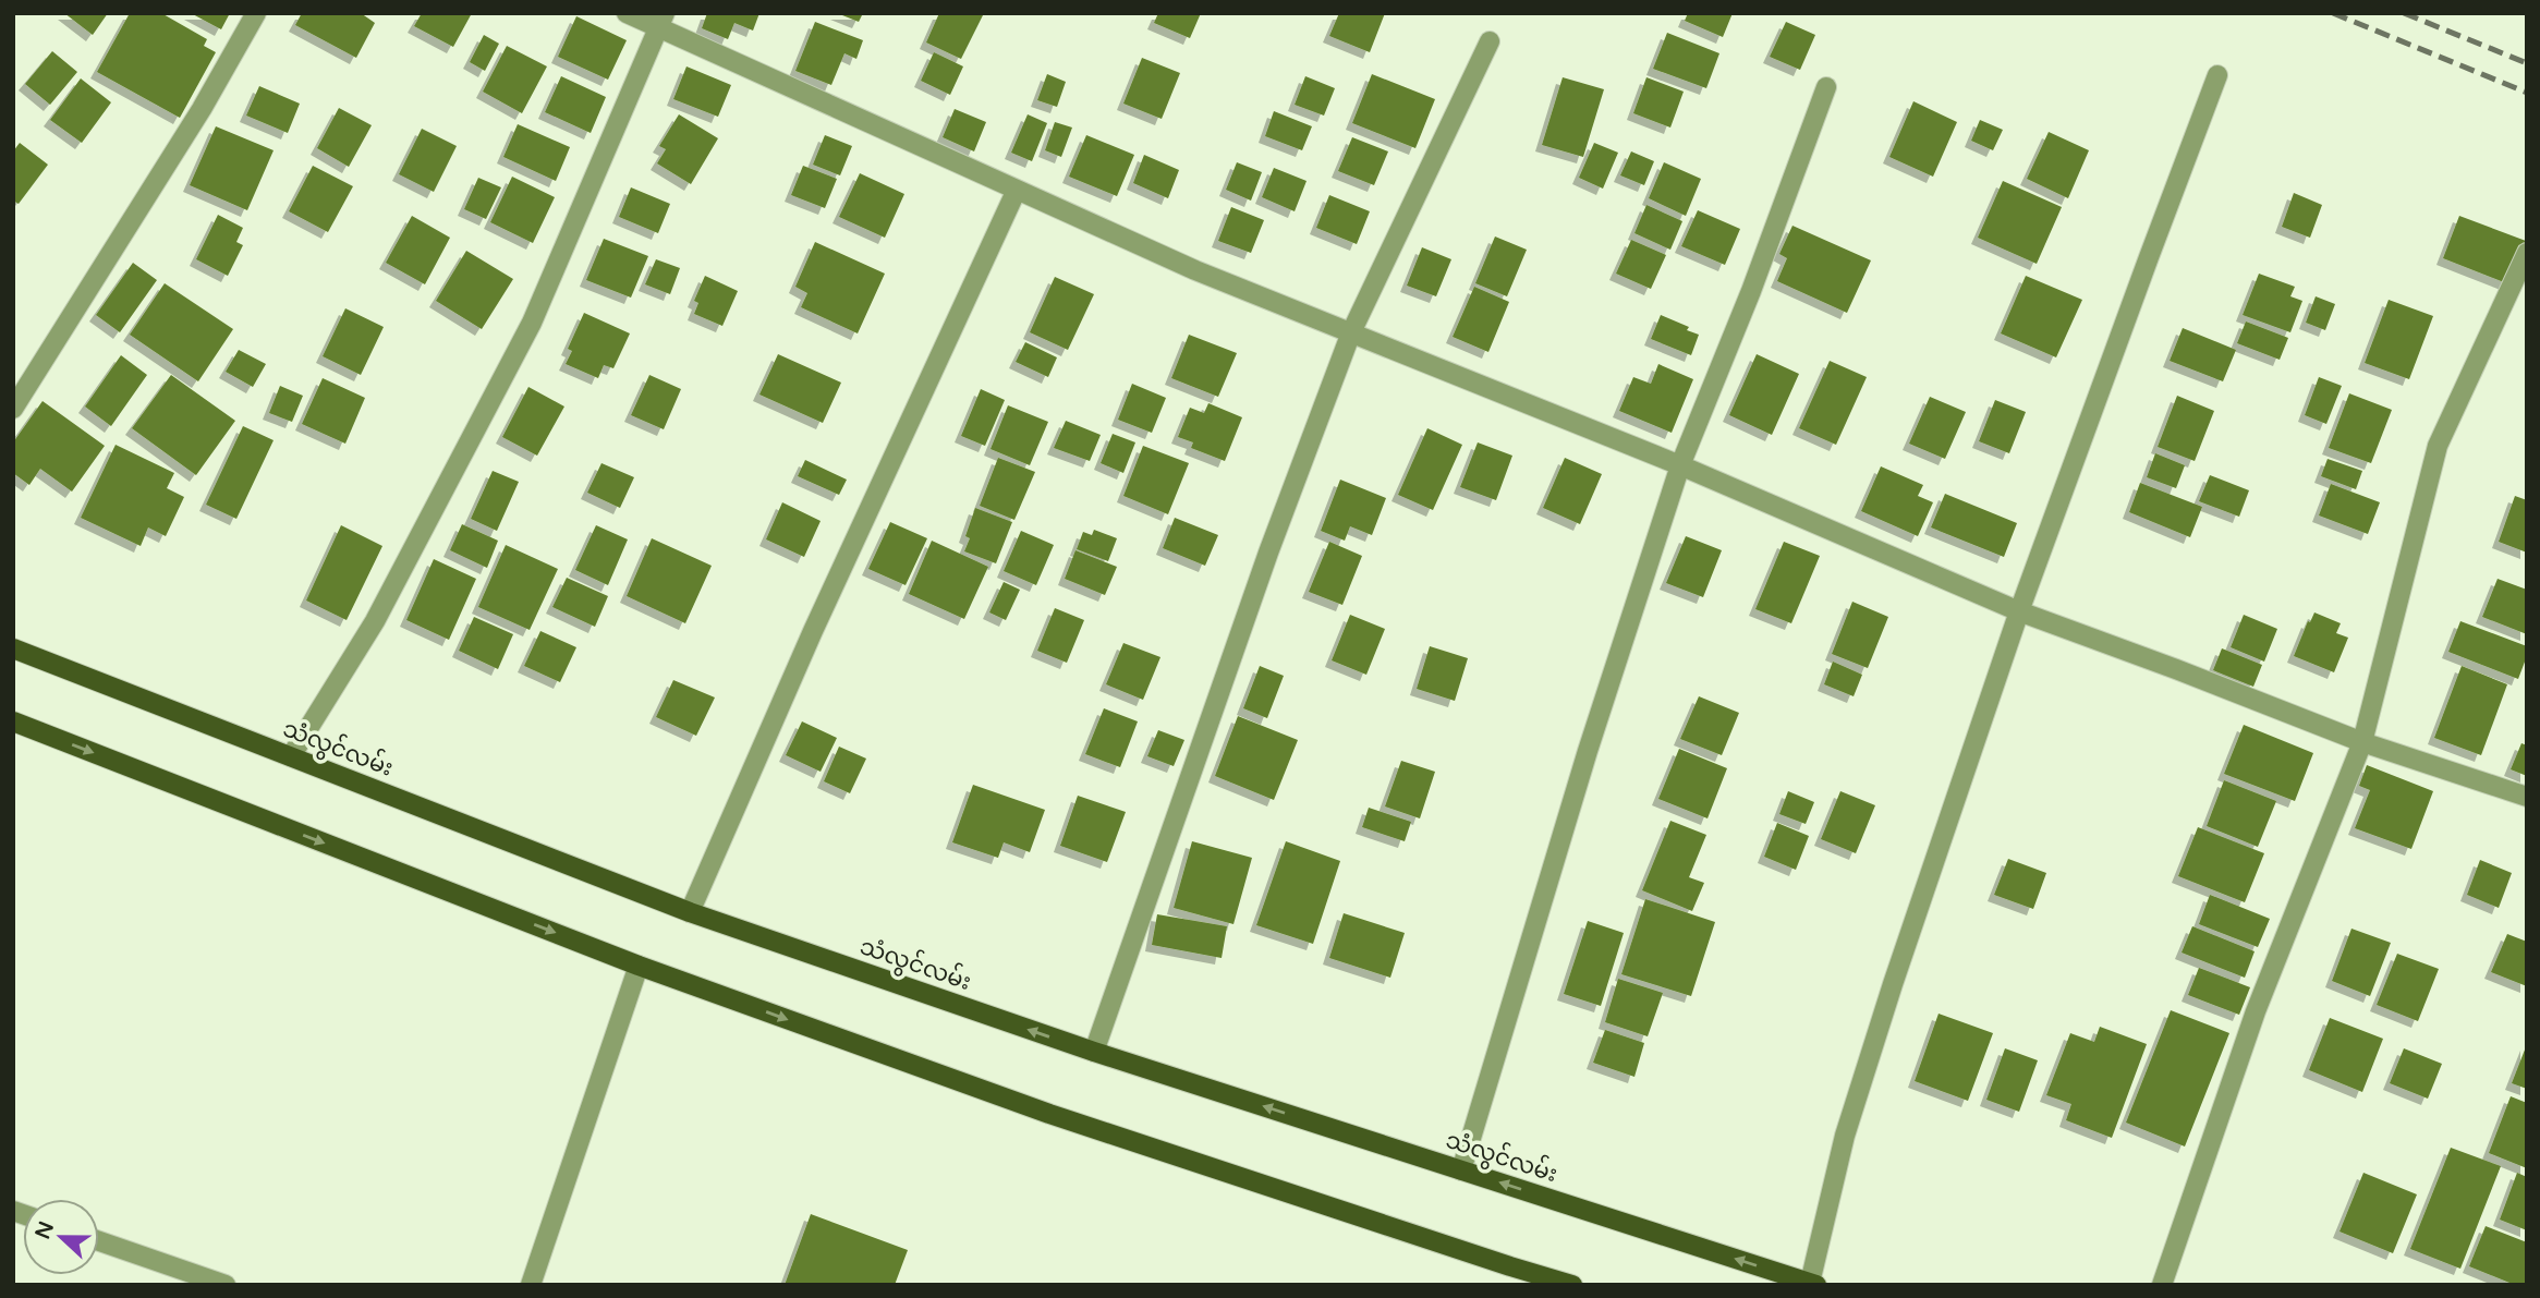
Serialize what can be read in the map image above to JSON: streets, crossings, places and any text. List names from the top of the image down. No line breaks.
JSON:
{"streets":{"main road":["သံလွင်လမ်း"]},"north":"left"}
